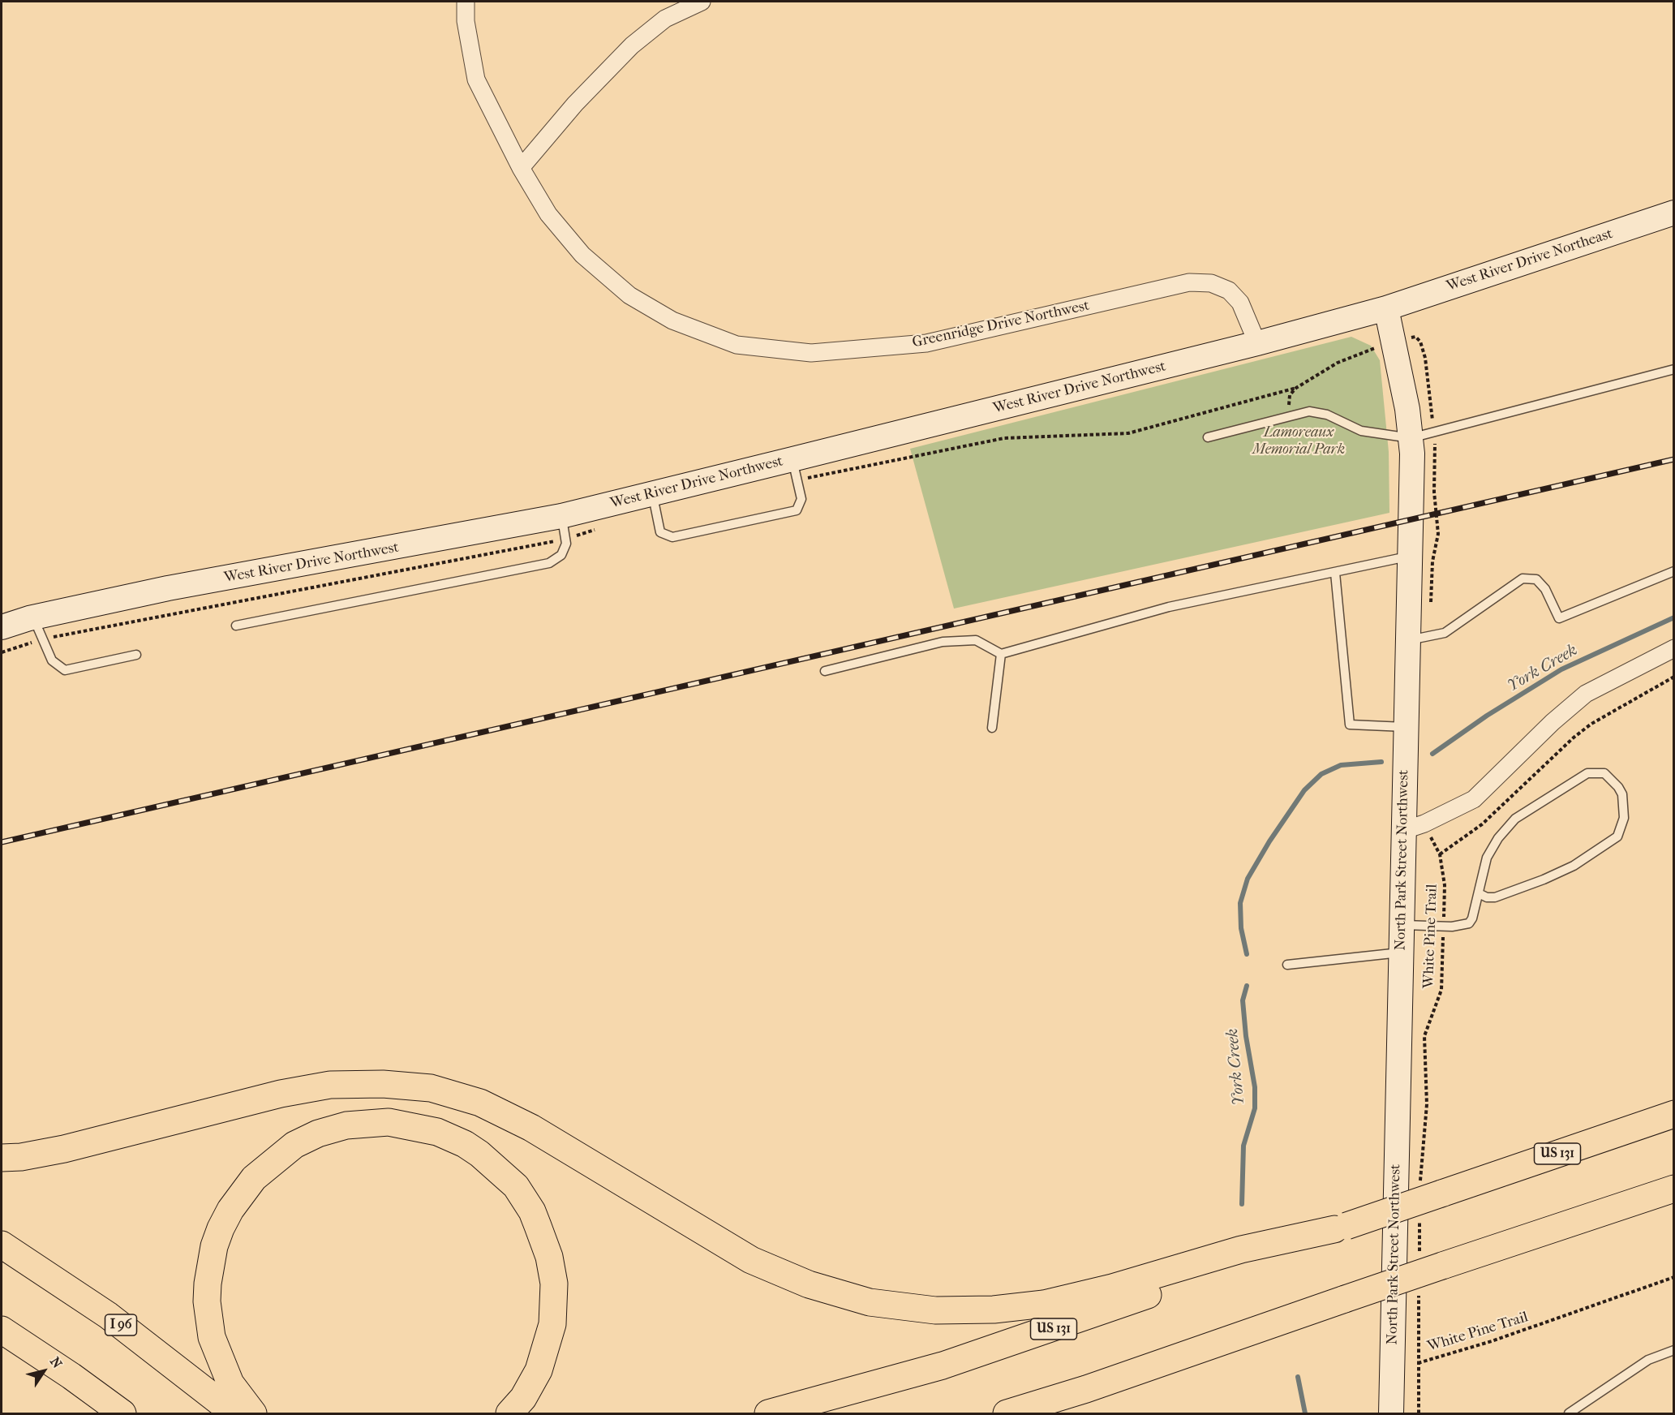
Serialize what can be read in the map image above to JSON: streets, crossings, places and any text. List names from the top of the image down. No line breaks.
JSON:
{"streets":{"highway":["US 131","I 96"],"main road":["West River Drive Northeast","West River Drive Northwest","North Park Street Northwest"],"street":["Greenridge Drive Northwest"],"path":["White Pine Trail"]},"crossings":[["West River Drive Northeast","West River Drive Northwest"],["West River Drive Northeast","North Park Street Northwest"],["Greenridge Drive Northwest","West River Drive Northwest"],["West River Drive Northwest","North Park Street Northwest"],["White Pine Trail","US 131"]],"water":["York Creek"],"parks":["Lamoreaux Memorial Park"],"north":"top right"}
